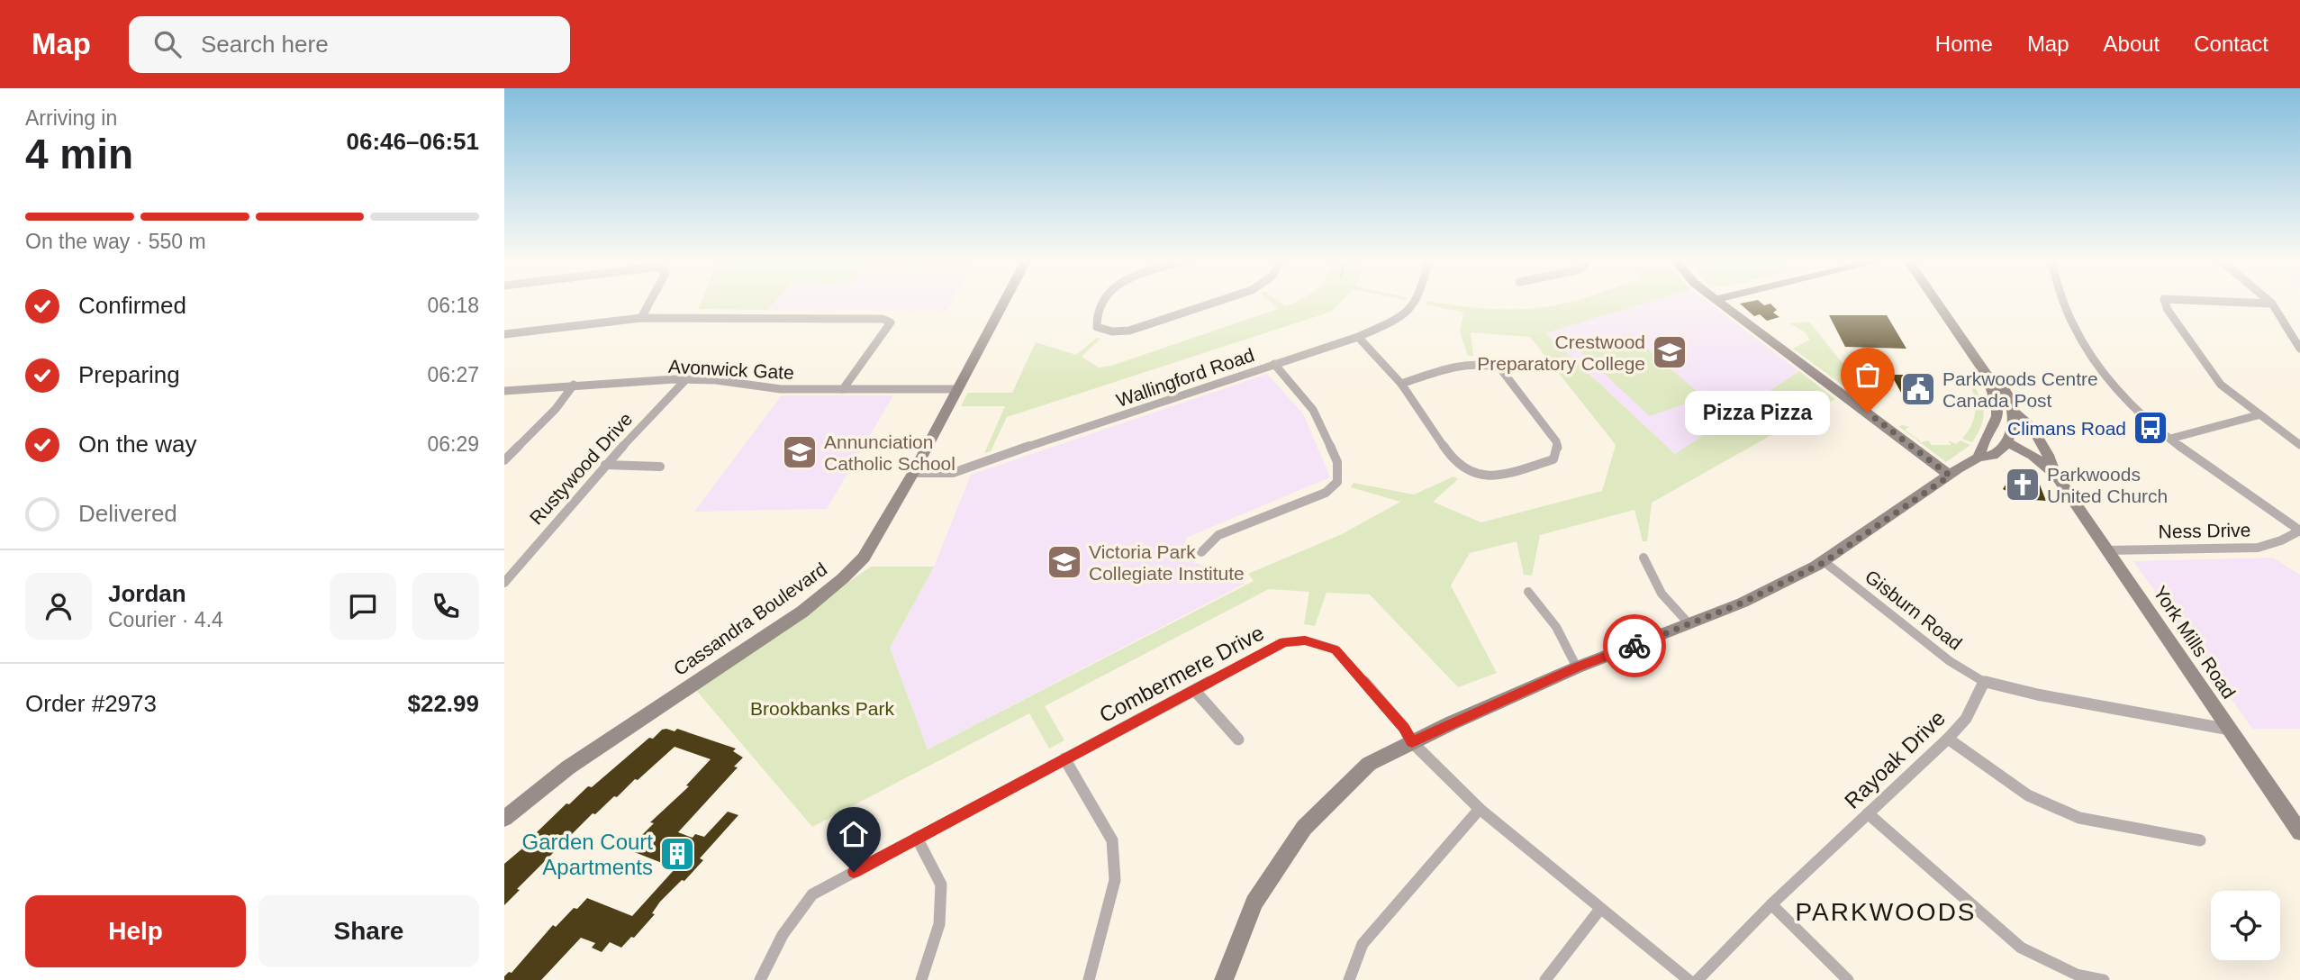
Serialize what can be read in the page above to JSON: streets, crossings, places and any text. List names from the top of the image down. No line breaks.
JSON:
{"streets":{"street":["Avonwick Gate","Wallingford Road","Rustywood Drive","Ness Drive","Gisburn Road","Cassandra Boulevard","York Mills Road","Combermere Drive","Rayoak Drive"]},"crossings":[["Avonwick Gate","Rustywood Drive"],["Avonwick Gate","Cassandra Boulevard"],["Wallingford Road","Cassandra Boulevard"],["Ness Drive","York Mills Road"],["Gisburn Road","Rayoak Drive"]],"districts":["PARKWOODS"],"parks":["Brookbanks Park"],"places":{"school or university":["Crestwood Preparatory College","Annunciation Catholic School","Victoria Park Collegiate Institute"],"public building":["Parkwoods Centre Canada Post"],"other":["Pizza Pizza"],"bus stop":["Climans Road"],"church":["Parkwoods United Church"],"building":["Garden Court Apartments"]},"page":{"header":"Map","search":"Search here","nav":["Home","Map","About","Contact"],"heading":["4 min","Arriving in","06:46–06:51"],"panel":["Jordan","Courier · 4.4","Order #2973","$22.99"],"bar":"On the way · 550 m","list":[["Confirmed","06:18"],["Preparing","06:27"],["On the way","06:29"],"Delivered"],"bubble":"Pizza Pizza","buttons":["Help","Share"]}}
